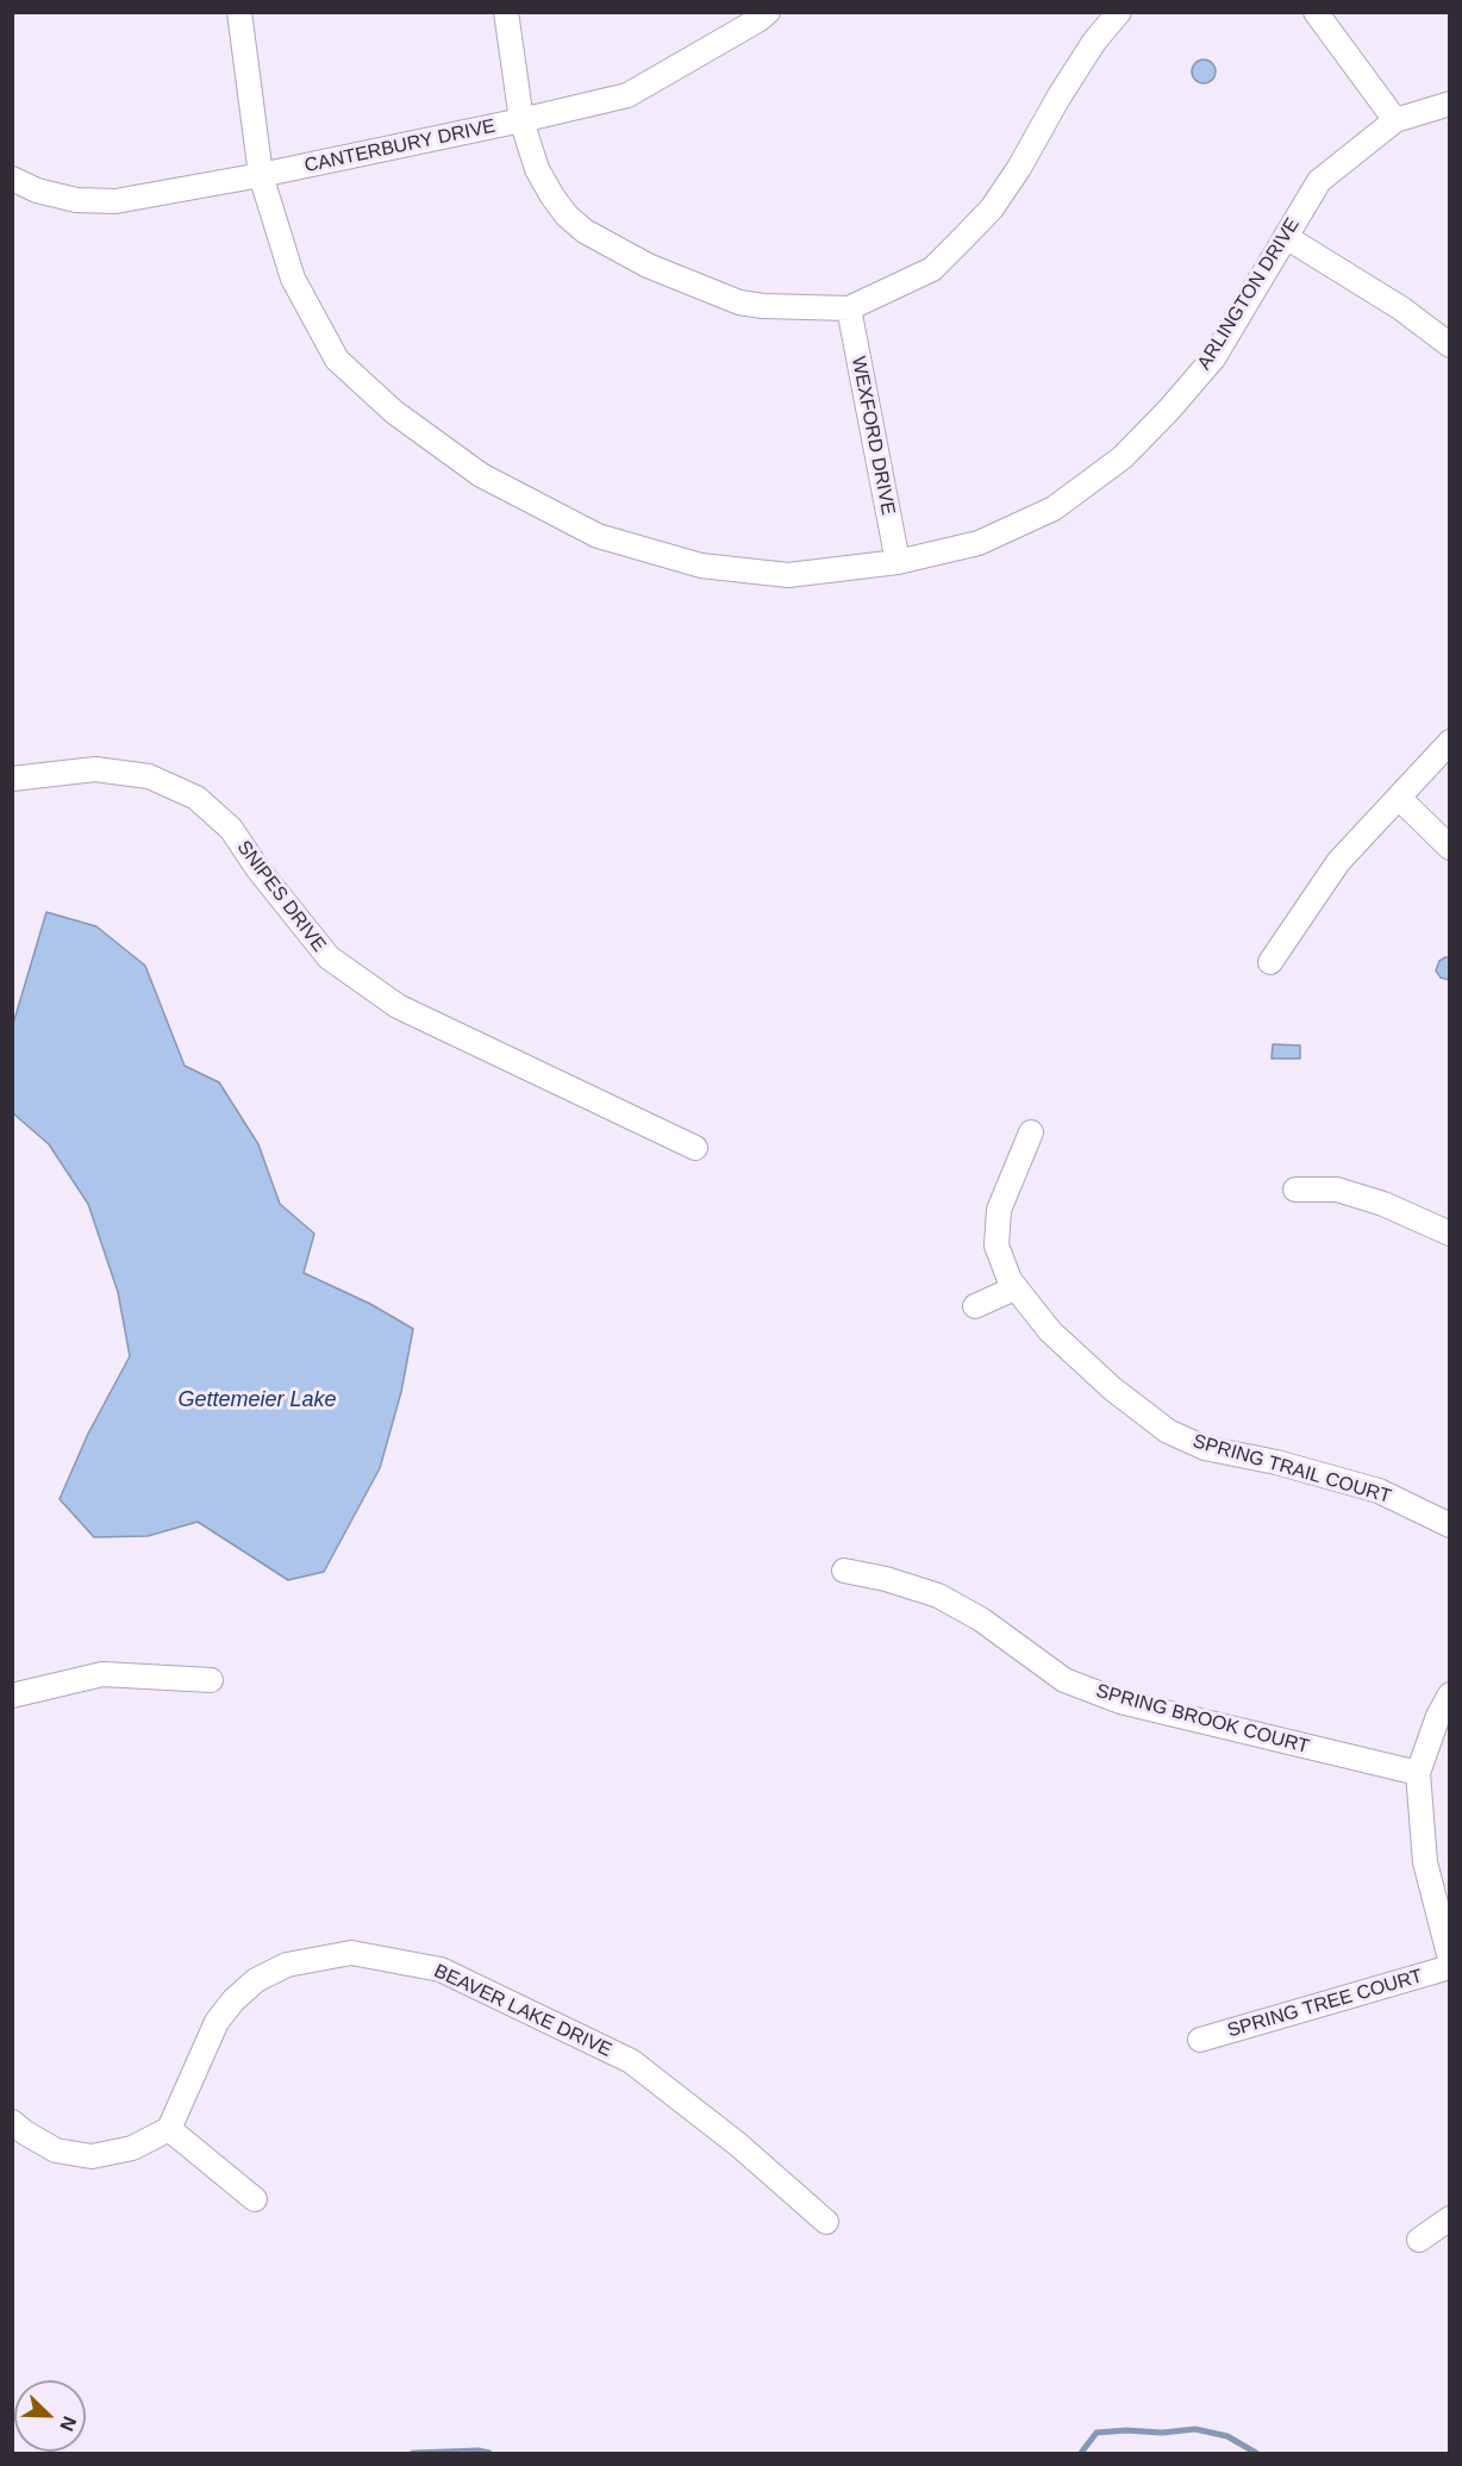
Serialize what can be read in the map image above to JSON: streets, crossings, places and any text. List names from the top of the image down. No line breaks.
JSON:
{"streets":{"street":["CANTERBURY DRIVE","ARLINGTON DRIVE","WEXFORD DRIVE","SNIPES DRIVE","SPRING TRAIL COURT","SPRING BROOK COURT","SPRING TREE COURT","BEAVER LAKE DRIVE"]},"crossings":[["CANTERBURY DRIVE","ARLINGTON DRIVE"],["ARLINGTON DRIVE","WEXFORD DRIVE"]],"water":["Gettemeier Lake"],"north":"bottom right"}
